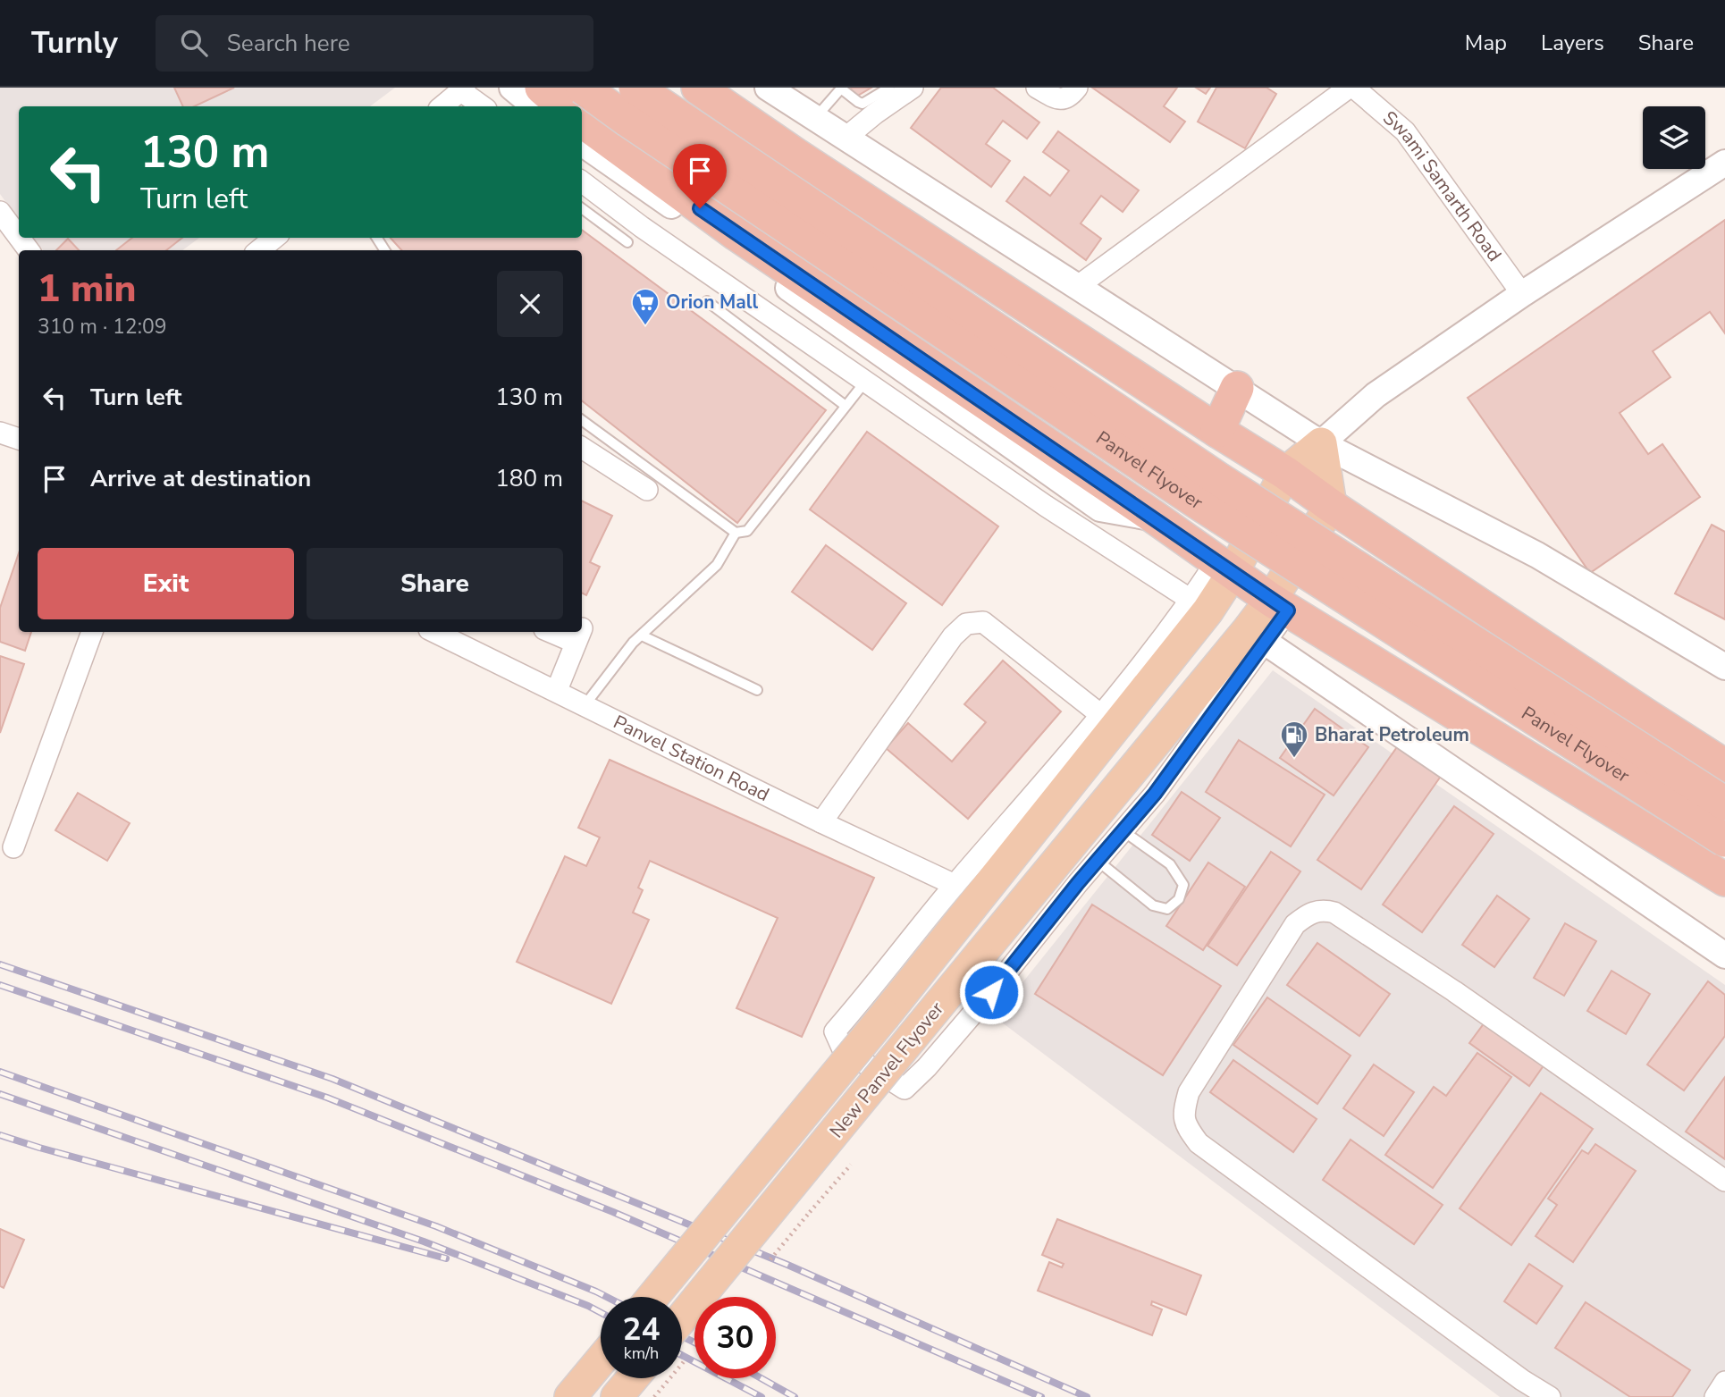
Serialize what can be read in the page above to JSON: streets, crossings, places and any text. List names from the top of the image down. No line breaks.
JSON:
{"streets":{"highway":["Panvel Flyover"],"main road":["New Panvel Flyover"],"street":["Swami Samarth Road","Panvel Station Road"]},"places":{"supermarket":["Orion Mall"],"fuel station":["Bharat Petroleum"]},"page":{"header":"Turnly","search":"Search here","nav":["Map","Layers","Share"],"turn":["130 m","Turn left"],"heading":["1 min","310 m · 12:09"],"list":[{"name":"Turn left","value":"130 m"},{"name":"Arrive at destination","value":"180 m"}],"buttons":["Exit","Share"],"speed":"24 km/h","limit":"30"}}
